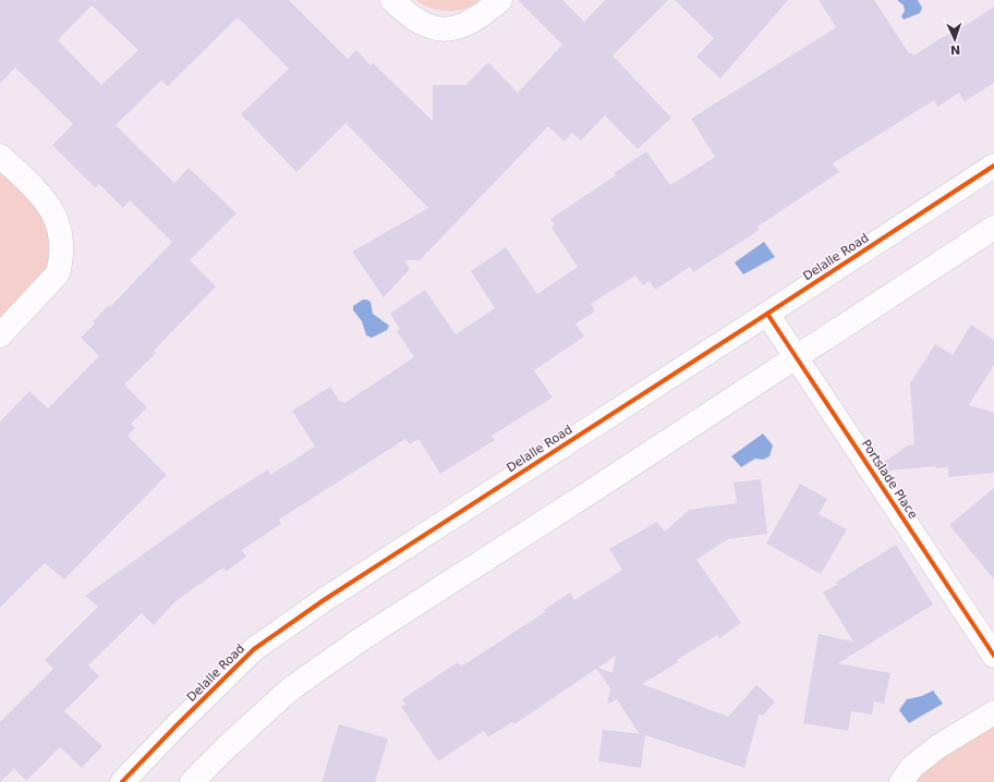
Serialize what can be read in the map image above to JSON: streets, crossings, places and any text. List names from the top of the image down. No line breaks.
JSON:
{"streets":{"street":["Delalle Road","Portslade Place"]},"crossings":[["Delalle Road","Portslade Place"]],"north":"bottom"}
